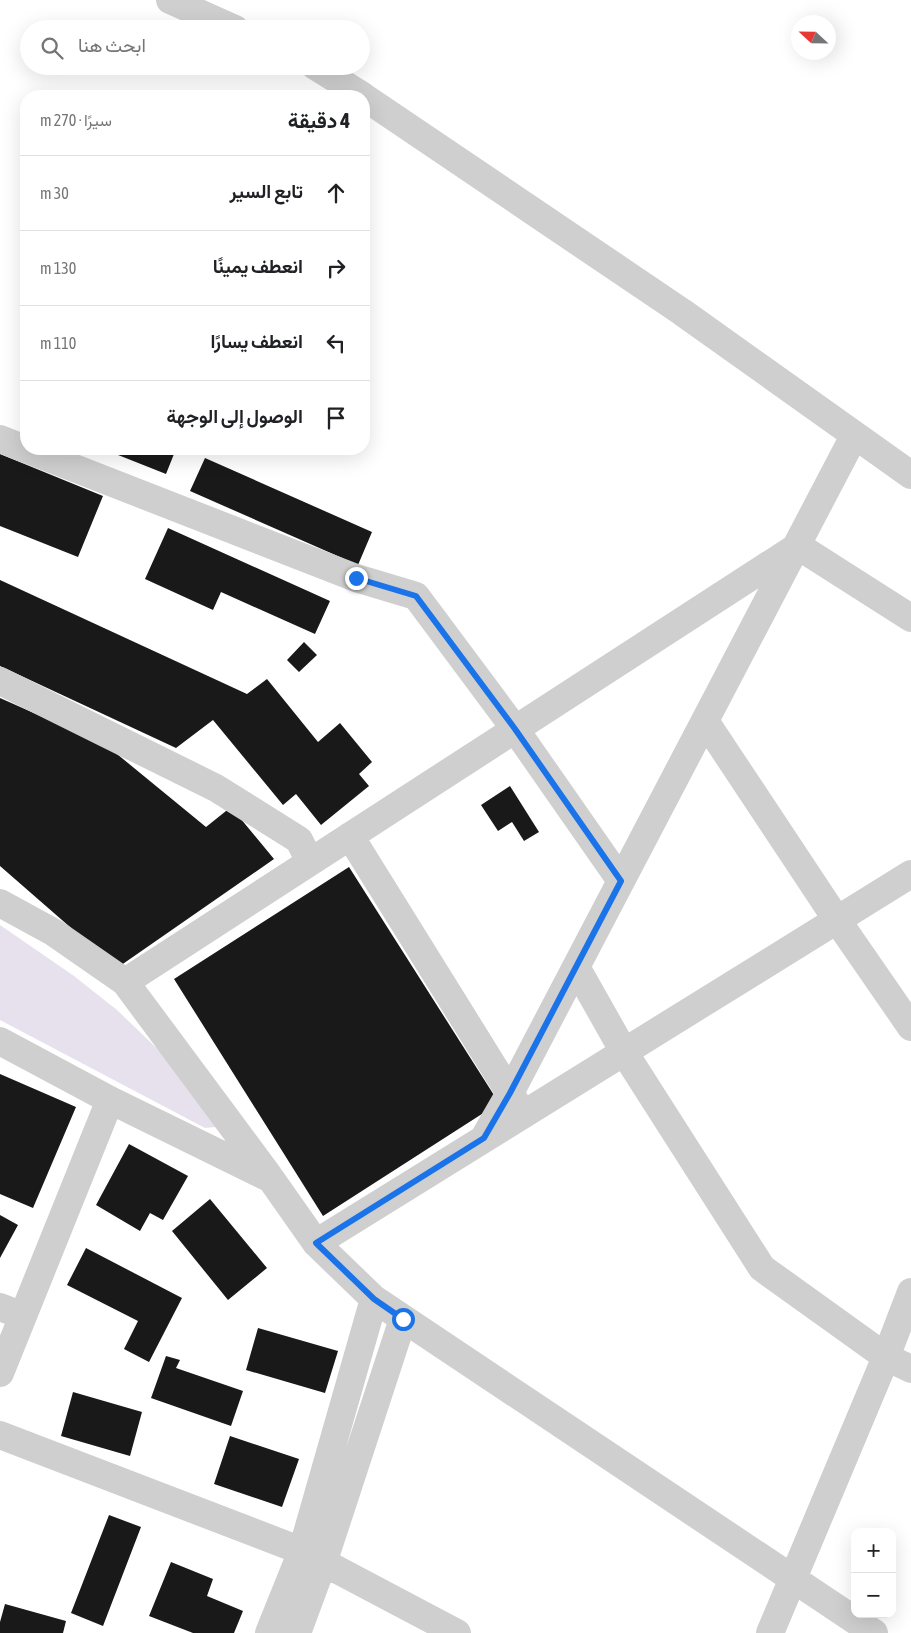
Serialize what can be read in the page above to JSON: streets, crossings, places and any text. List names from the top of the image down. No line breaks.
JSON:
{"north":"left","page":{"search":"ابحث هنا","heading":["4 دقيقة","سيرًا · 270 m"],"list":[["تابع السير","30 m"],["انعطف يمينًا","130 m"],["انعطف يسارًا","110 m"],"الوصول إلى الوجهة"],"map_buttons":["+","−"]}}
